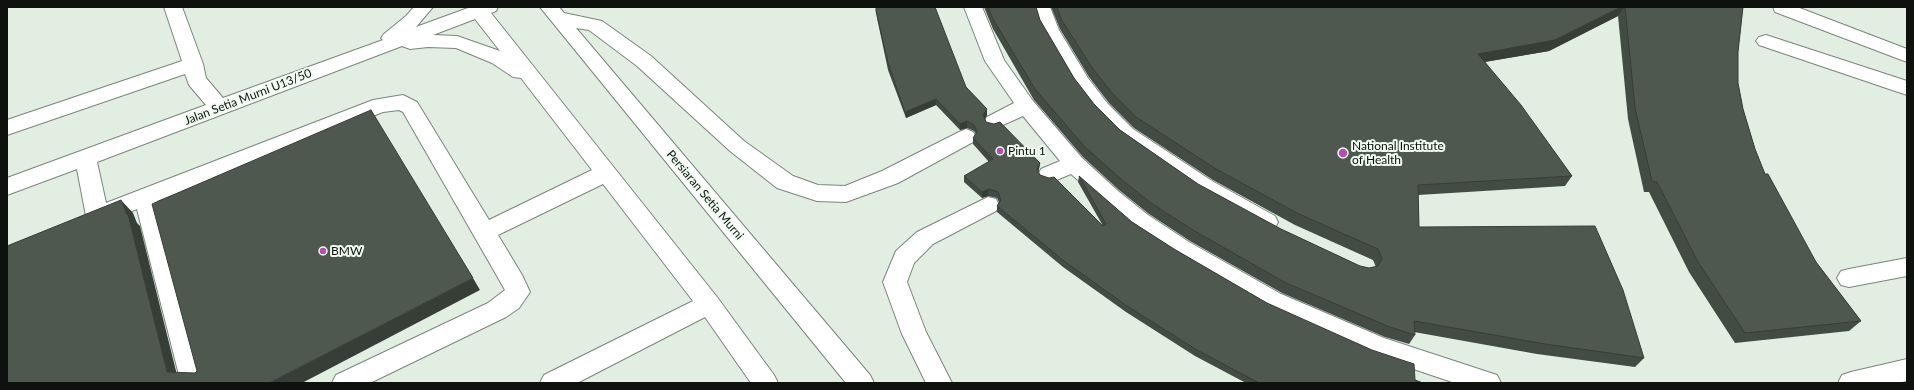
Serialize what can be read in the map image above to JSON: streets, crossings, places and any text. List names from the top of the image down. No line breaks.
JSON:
{"streets":{"street":["Jalan Setia Murni U13/50","Persiaran Setia Murni"]},"places":["Pintu 1","National Institute of Health","BMW"]}
